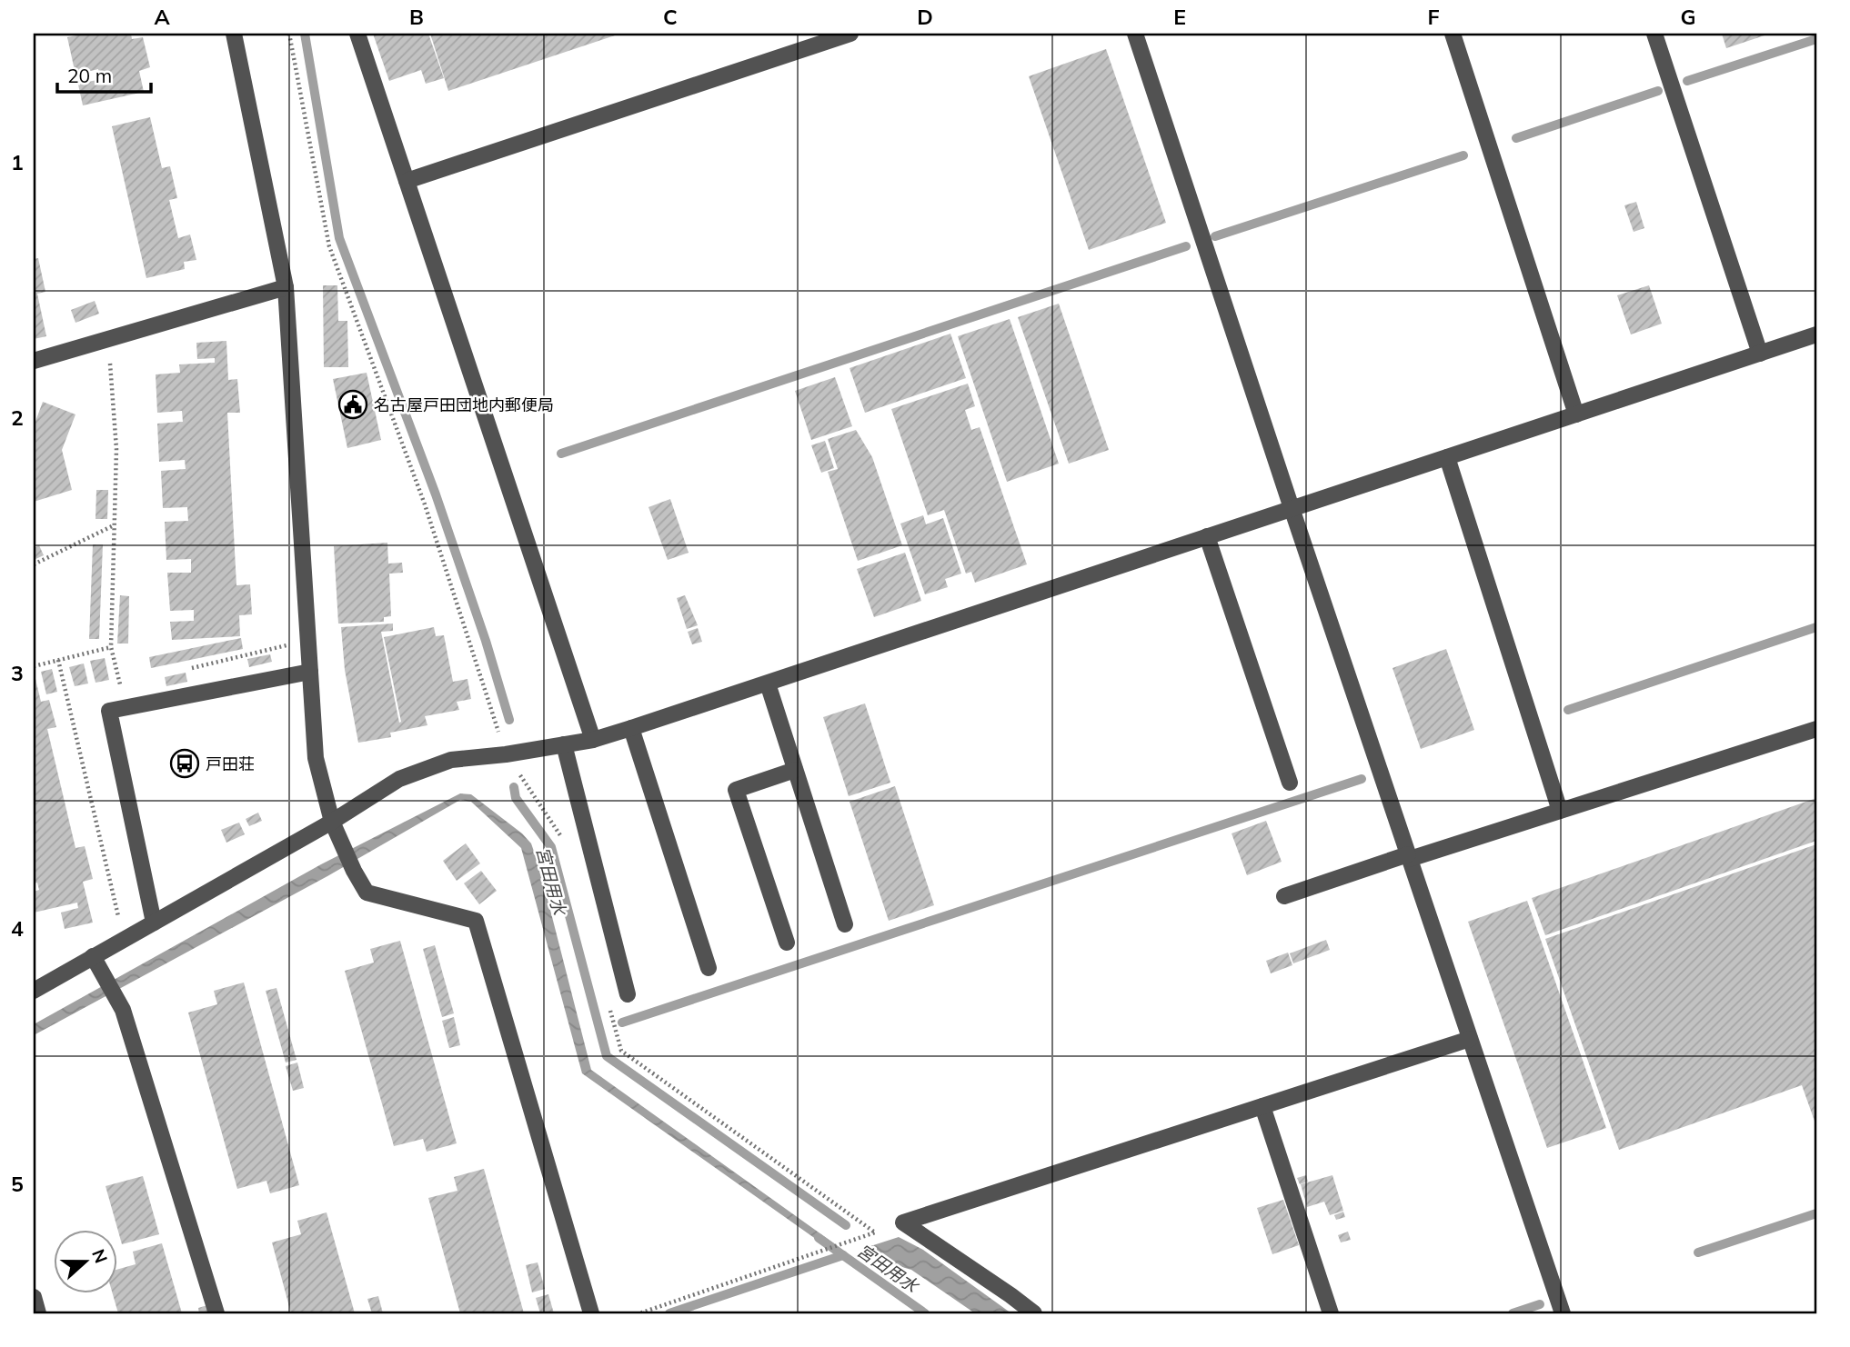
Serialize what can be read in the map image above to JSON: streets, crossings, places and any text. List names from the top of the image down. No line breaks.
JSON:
{"water":["宮田用水"],"places":{"public building":["名古屋戸田団地内郵便局"],"bus stop":["戸田荘"]},"scale_bar":"20 m","north":"right","grid":{"columns":["A","B","C","D","E","F","G"],"rows":["1","2","3","4","5"]}}
